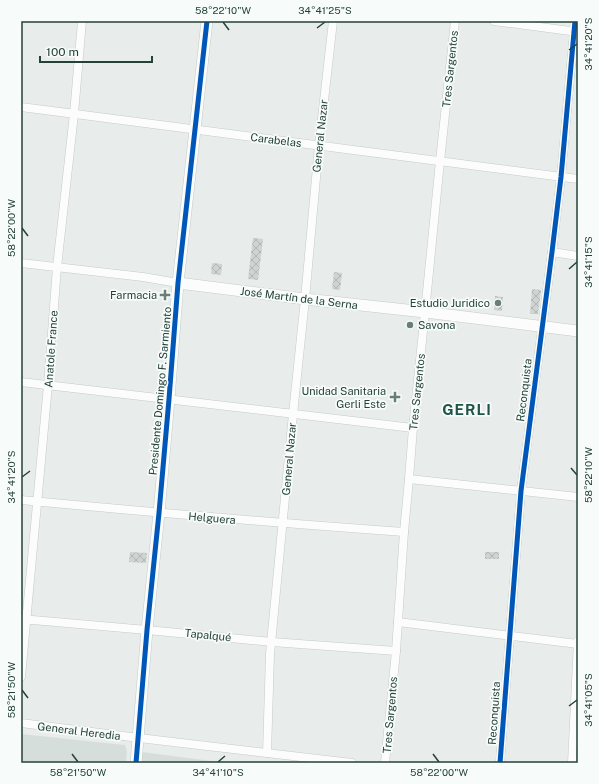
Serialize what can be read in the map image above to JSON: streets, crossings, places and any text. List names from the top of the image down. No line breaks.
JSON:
{"streets":{"street":["Tres Sargentos","General Nazar","Carabelas","José Martín de la Serna","Anatole France","Reconquista","Presidente Domingo F. Sarmiento","Helguera","Tapalqué","General Heredia"]},"crossings":[["Tres Sargentos","Carabelas"],["Tres Sargentos","José Martín de la Serna"],["Tres Sargentos","Helguera"],["Tres Sargentos","Tapalqué"],["General Nazar","Carabelas"],["General Nazar","José Martín de la Serna"],["General Nazar","Helguera"],["General Nazar","Tapalqué"],["General Nazar","General Heredia"],["Carabelas","Anatole France"],["Carabelas","Reconquista"],["Carabelas","Presidente Domingo F. Sarmiento"],["José Martín de la Serna","Anatole France"],["José Martín de la Serna","Reconquista"],["José Martín de la Serna","Presidente Domingo F. Sarmiento"],["Anatole France","Helguera"],["Anatole France","Tapalqué"],["Presidente Domingo F. Sarmiento","Helguera"],["Presidente Domingo F. Sarmiento","Tapalqué"],["Presidente Domingo F. Sarmiento","General Heredia"]],"districts":["GERLI"],"places":{"health":["Farmacia","Unidad Sanitaria Gerli Este"],"other":["Estudio Juridico","Savona"]},"scale_bar":"100 m","coordinates":["58°22'10\"W","34°41'25\"S","34°41'20\"S","58°22'00\"W","34°41'15\"S","58°21'50\"W","34°41'05\"S","34°41'10\"S"]}
